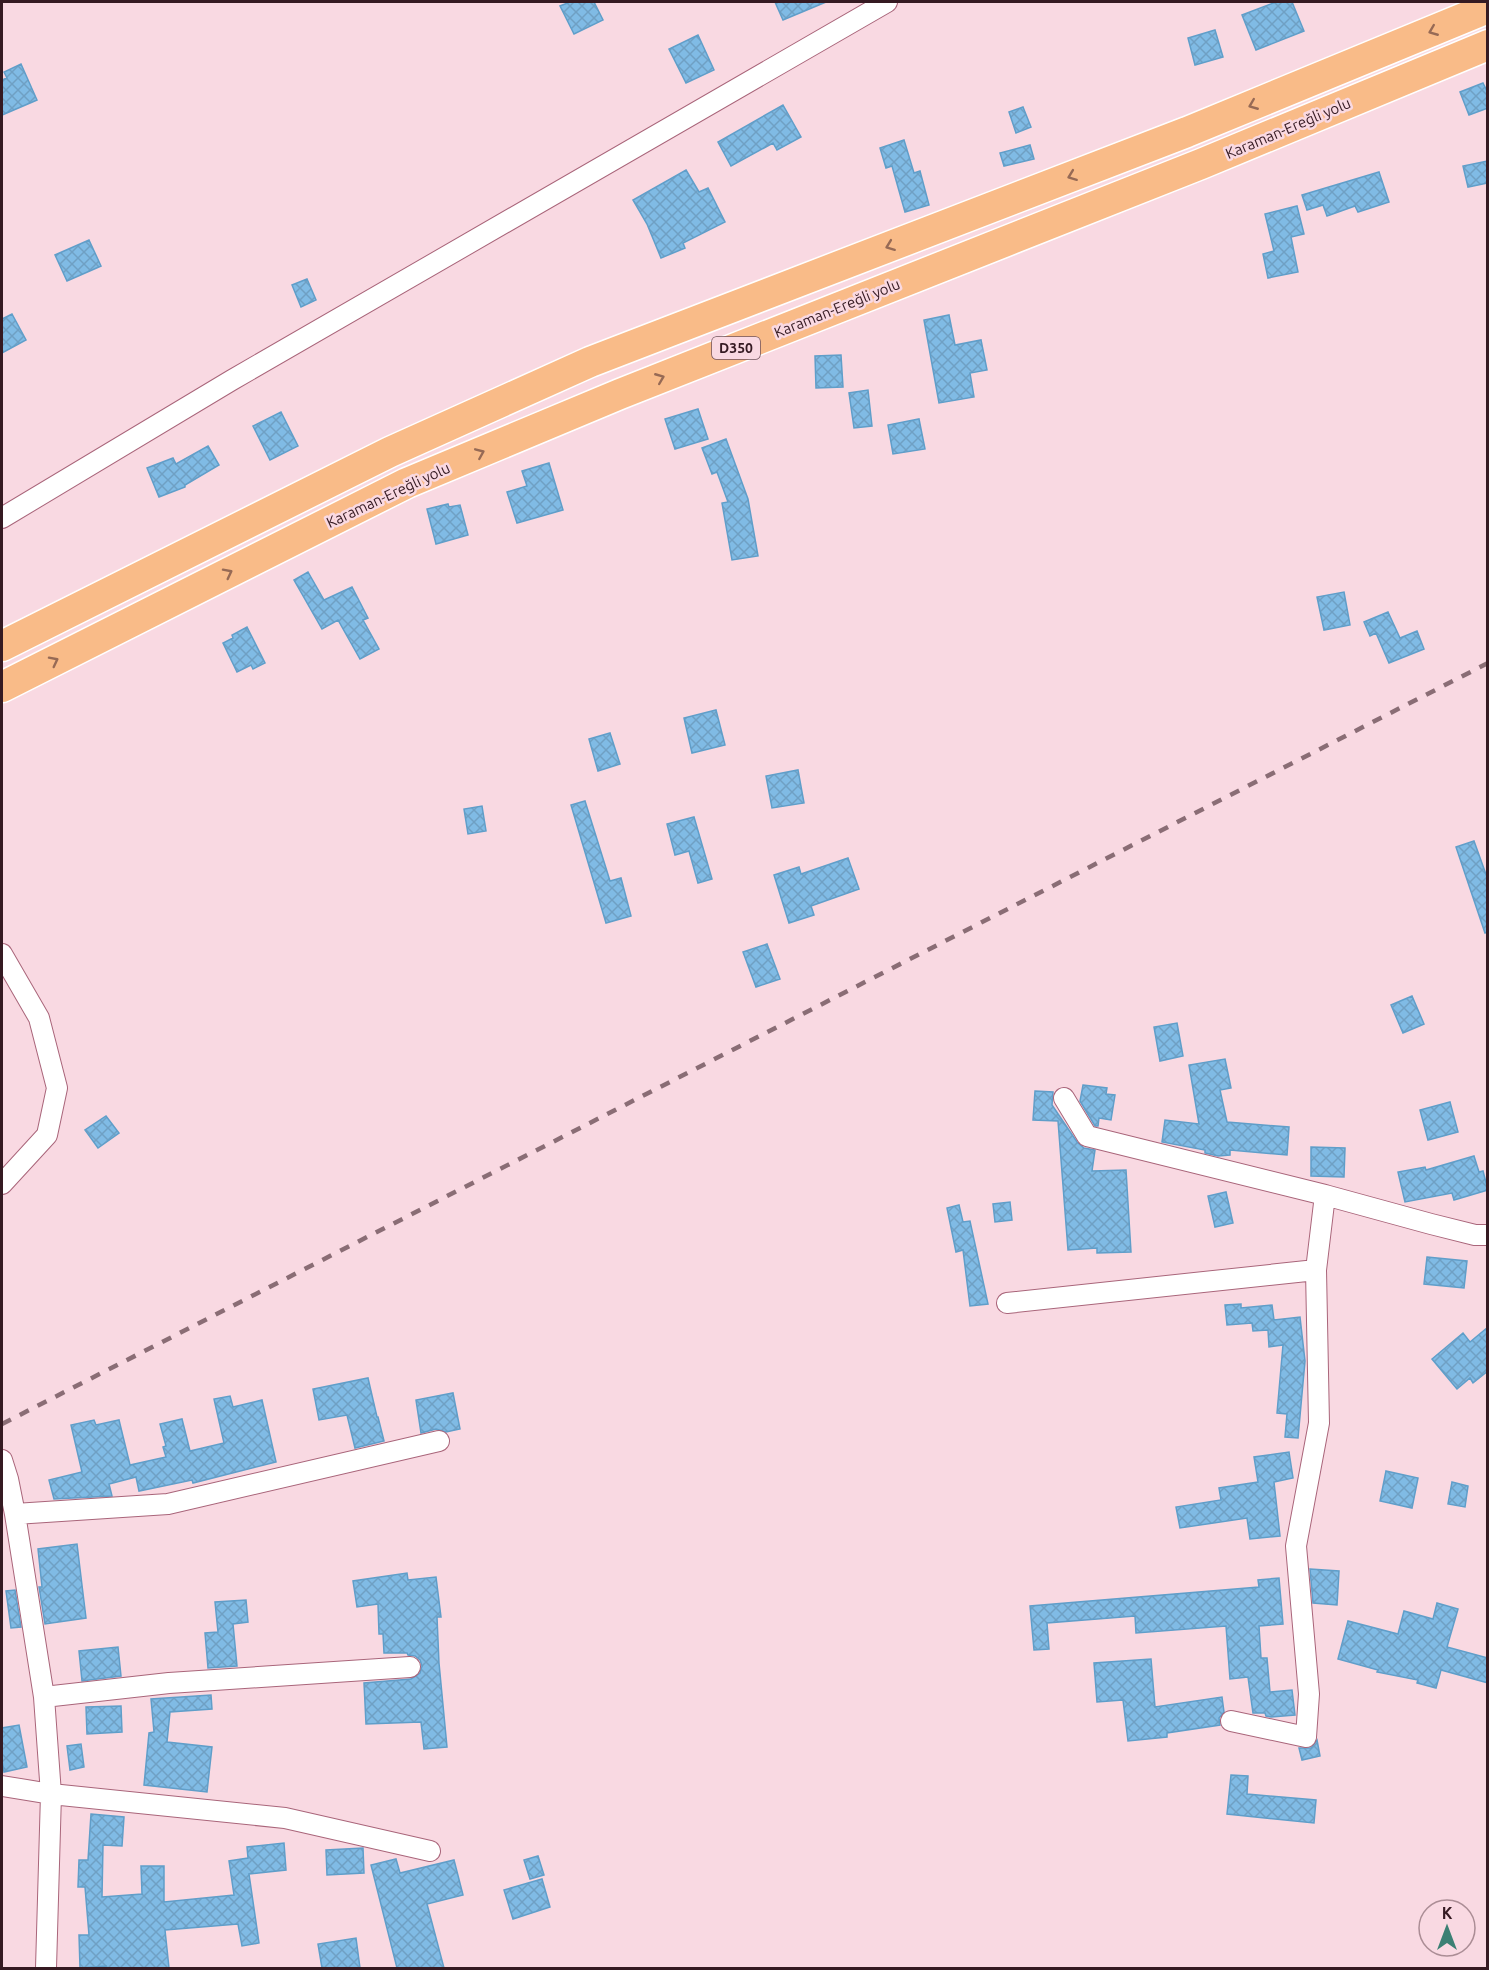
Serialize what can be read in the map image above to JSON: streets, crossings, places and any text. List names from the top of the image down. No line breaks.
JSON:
{"streets":{"highway":["Karaman-Ereğli yolu","D350"]},"north":"top"}
